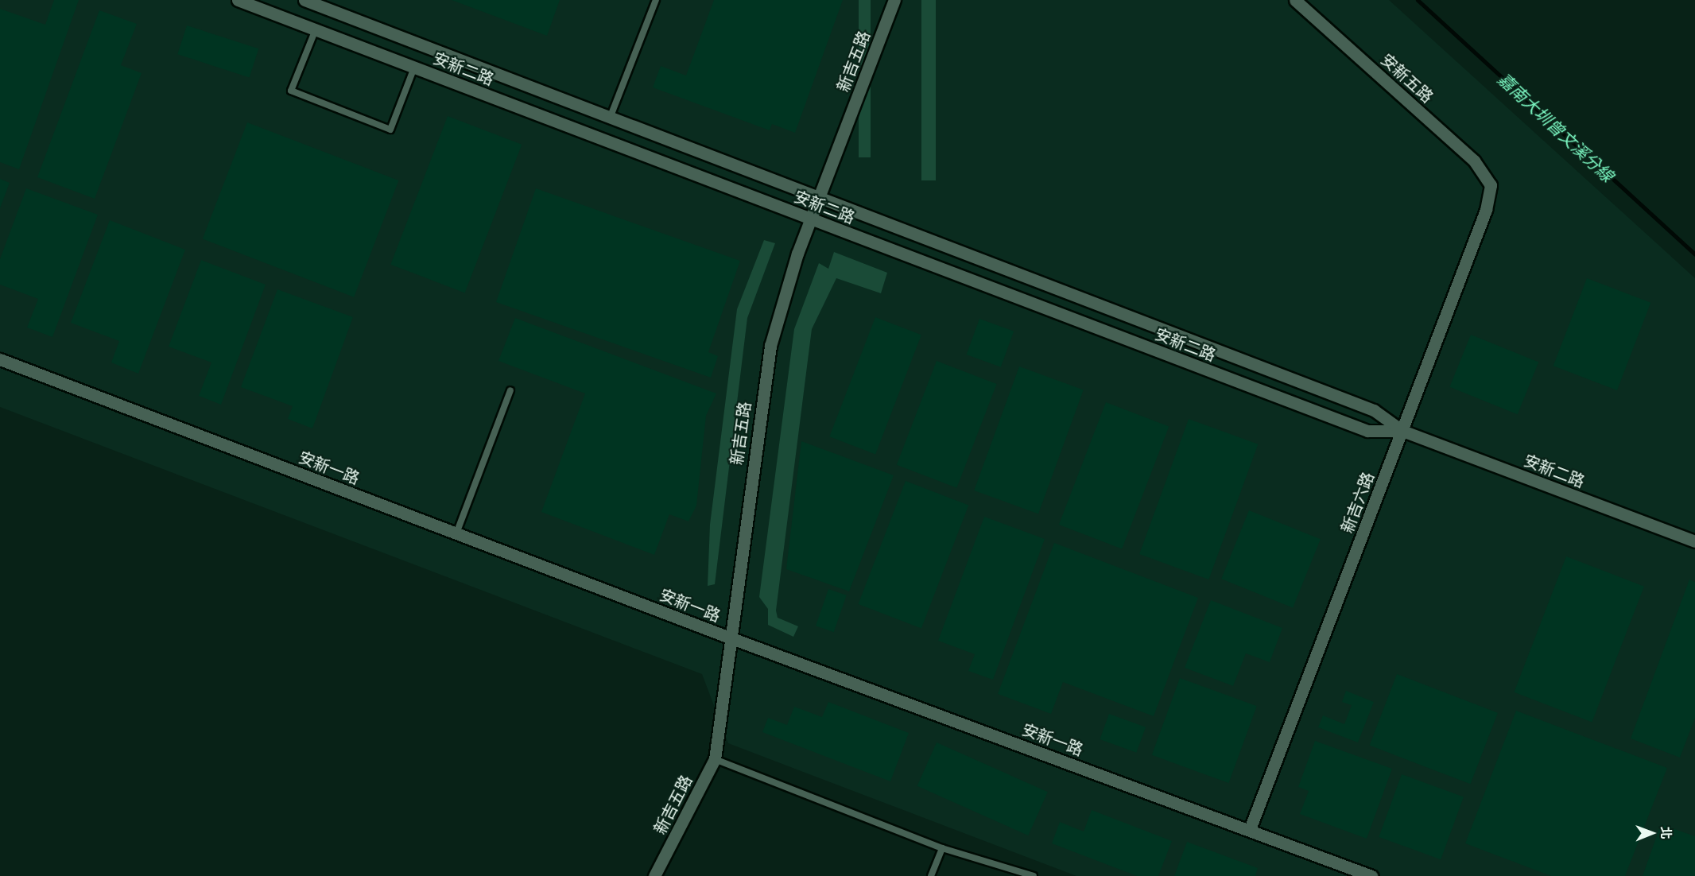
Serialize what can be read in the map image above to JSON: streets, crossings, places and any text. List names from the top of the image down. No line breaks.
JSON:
{"streets":{"street":["新吉五路","安新二路","安新五路","安新一路","新吉六路"]},"crossings":[["新吉五路","安新二路"],["新吉五路","安新一路"],["安新二路","新吉六路"],["安新五路","新吉六路"],["安新一路","新吉六路"]],"water":["嘉南大圳曾文溪分線"],"north":"right"}
